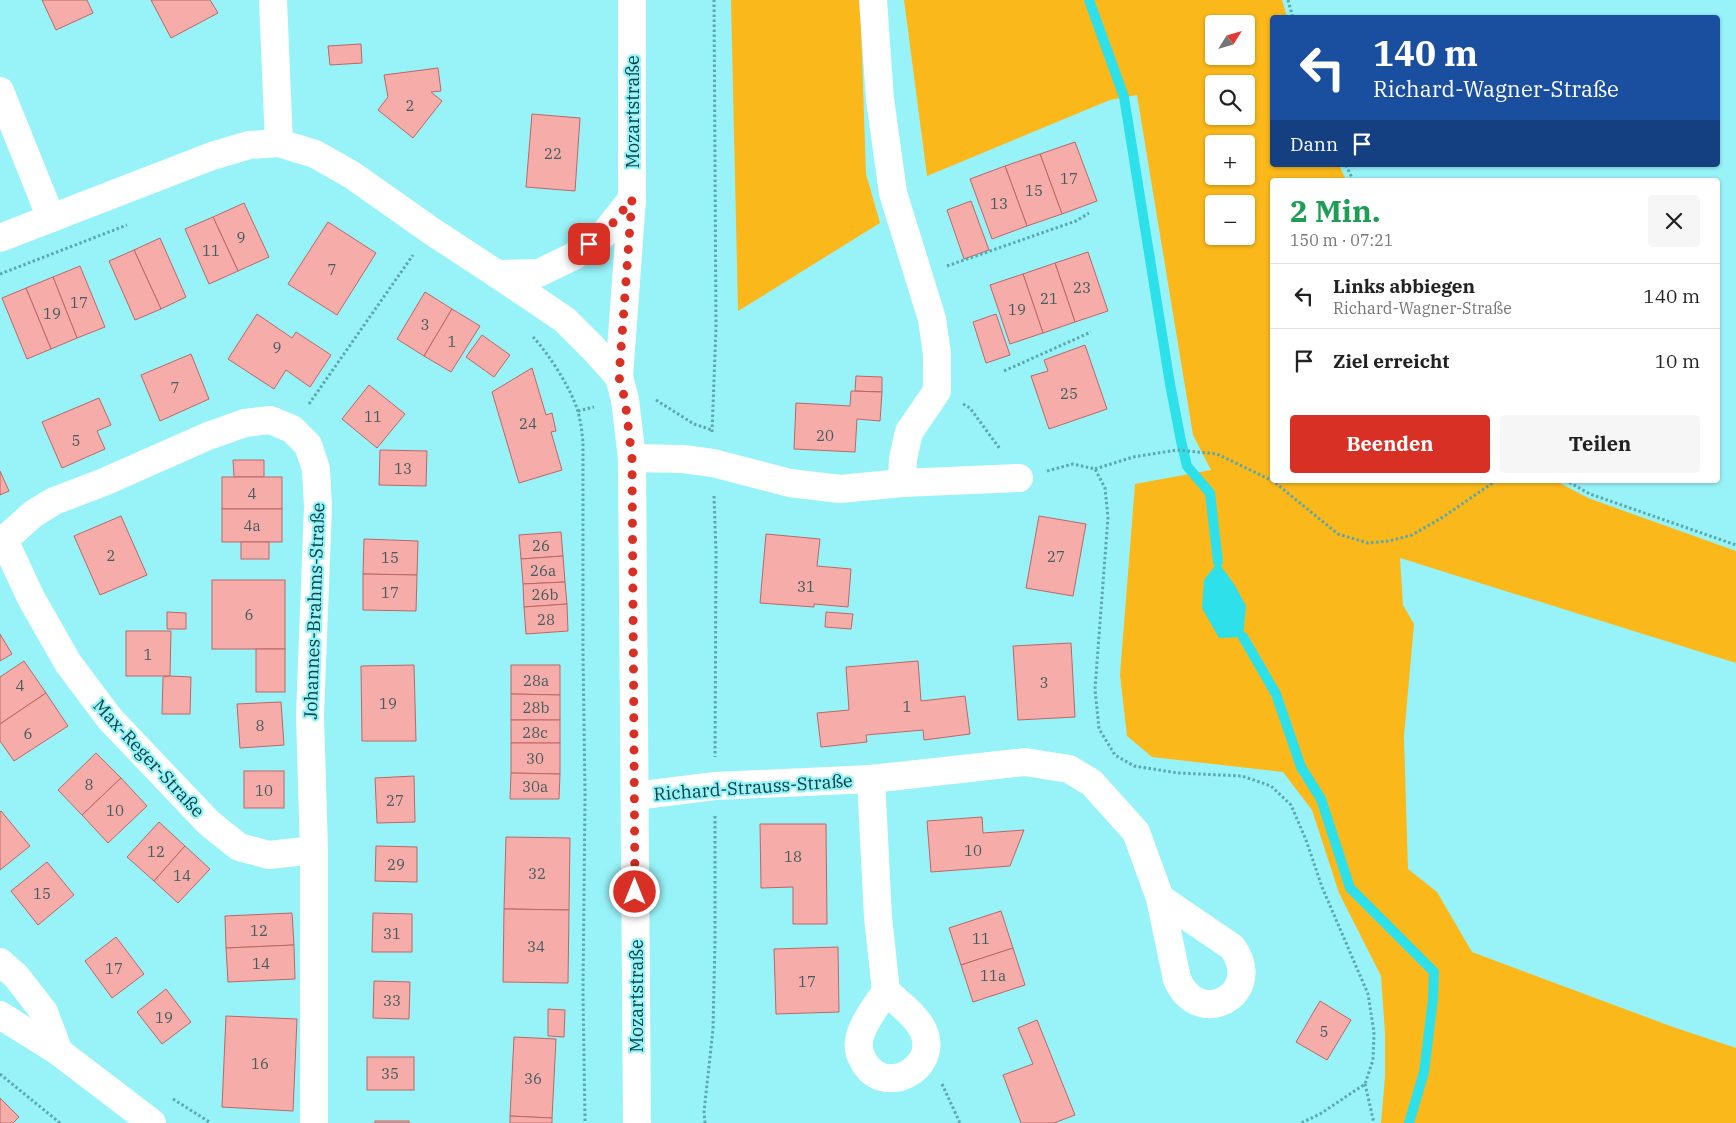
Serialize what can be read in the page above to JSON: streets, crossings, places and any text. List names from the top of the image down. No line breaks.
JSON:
{"streets":{"street":["Mozartstraße","Johannes-Brahms-Straße","Max-Reger-Straße","Richard-Strauss-Straße"]},"crossings":[["Mozartstraße","Richard-Strauss-Straße"],["Johannes-Brahms-Straße","Max-Reger-Straße"]],"house_numbers":["2","22","17","15","13","9","11","7","23","21","17","19","19","3","1","9","7","25","11","24","20","5","13","4","4a","26","2","27","15","26a","31","17","26b","6","28","1","28a","3","4","19","1","28b","8","28c","6","30","8","30a","10","27","10","10","12","18","29","32","14","15","12","31","11","34","14","17","11a","17","33","19","5","16","35","36"],"north":"top right","page":{"map_buttons":["+","−"],"turn":["140 m","Richard-Wagner-Straße"],"then":"Dann","heading":["2 Min.","150 m · 07:21"],"list":[{"name":"Links abbiegen","note":"Richard-Wagner-Straße","value":"140 m"},{"name":"Ziel erreicht","value":"10 m"}],"buttons":["Beenden","Teilen"]}}
